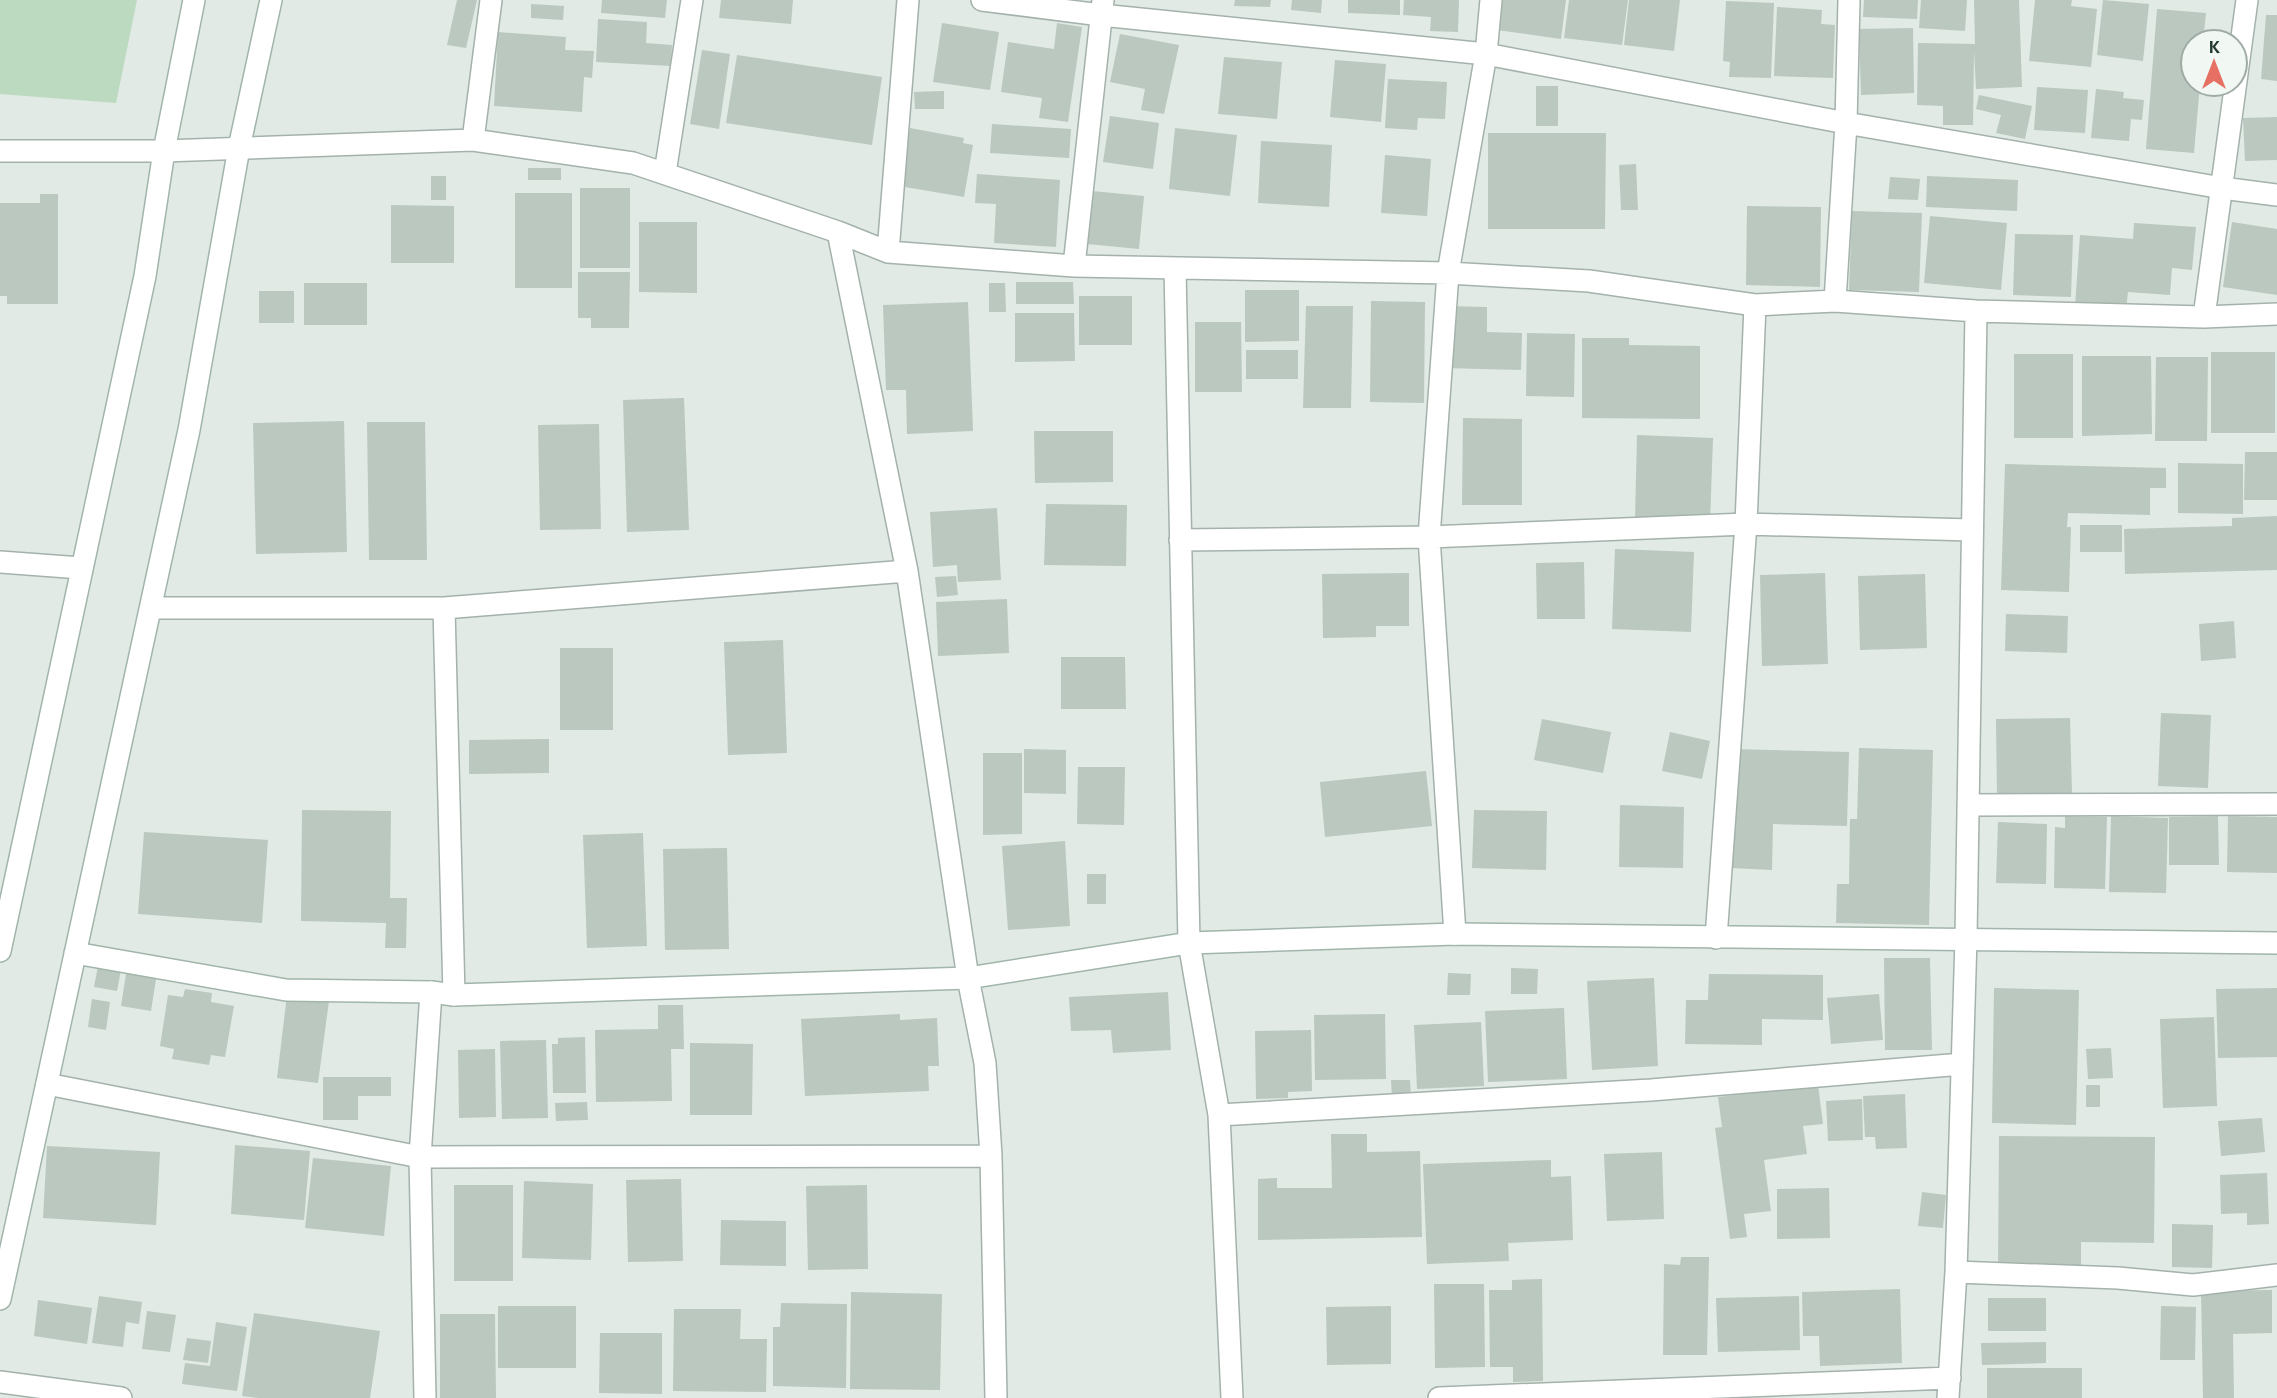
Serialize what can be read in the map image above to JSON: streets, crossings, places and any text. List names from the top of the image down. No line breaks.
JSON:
{"north":"top"}
